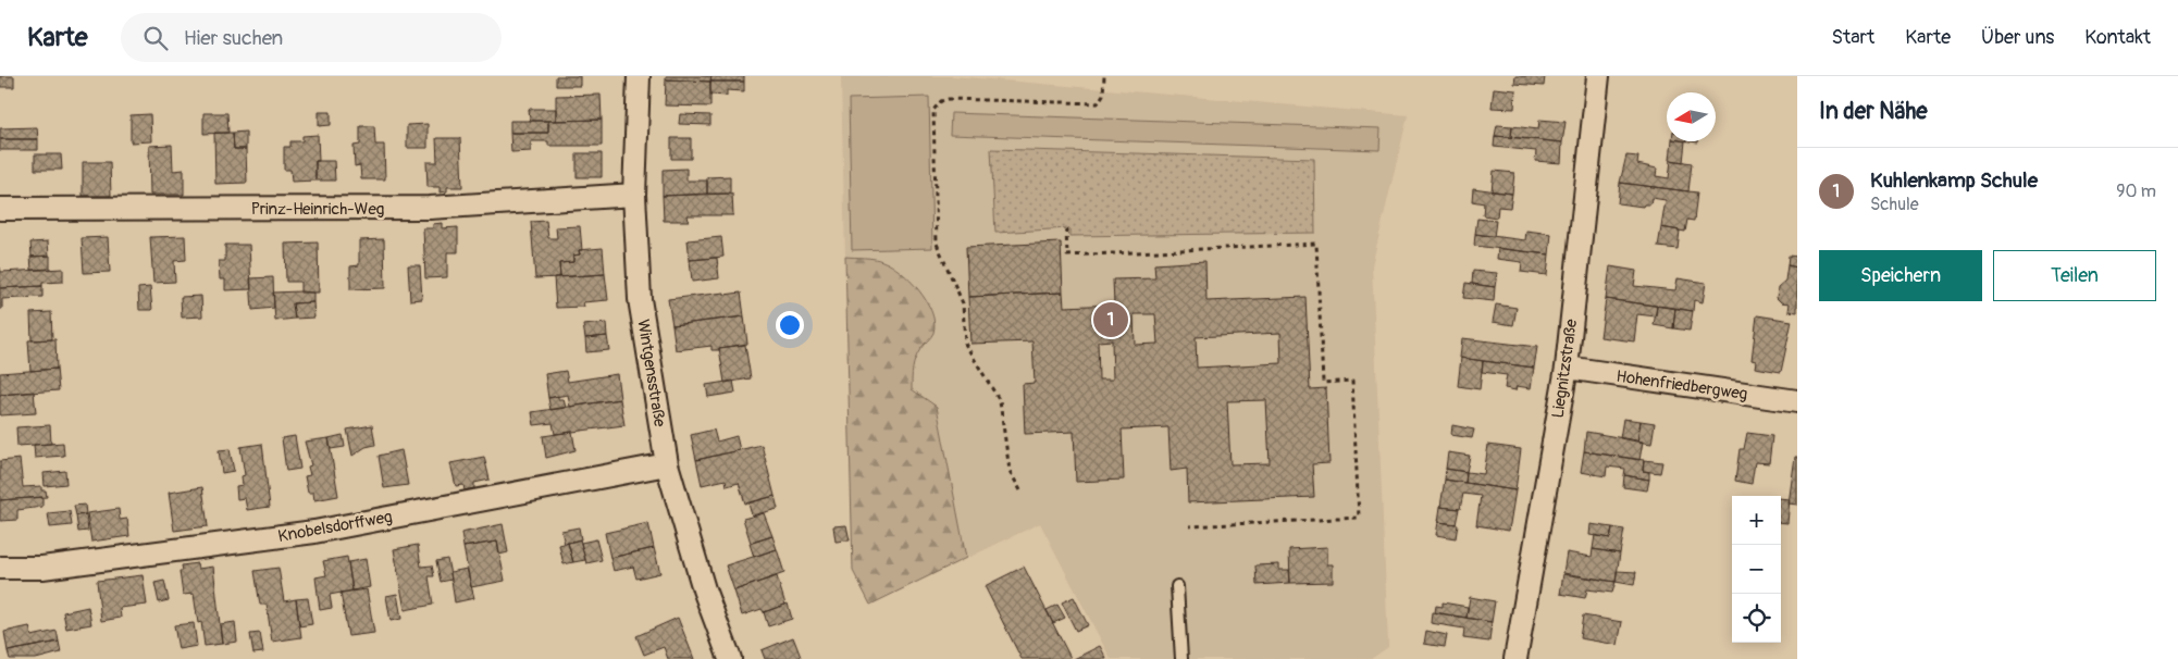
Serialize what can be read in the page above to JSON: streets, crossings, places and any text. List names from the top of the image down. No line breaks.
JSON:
{"streets":{"street":["Prinz-Heinrich-Weg","Liegnitzstraße","Wintgensstraße","Hohenfriedbergweg","Knobelsdorffweg"]},"crossings":[["Prinz-Heinrich-Weg","Wintgensstraße"],["Liegnitzstraße","Hohenfriedbergweg"],["Wintgensstraße","Knobelsdorffweg"]],"north":"left","page":{"header":"Karte","search":"Hier suchen","nav":["Start","Karte","Über uns","Kontakt"],"heading":"In der Nähe","list":[{"mark":"1","name":"Kuhlenkamp Schule","note":"Schule","value":"90 m"}],"buttons":["Speichern","Teilen"],"pins":"1","map_buttons":["+","−"]}}
